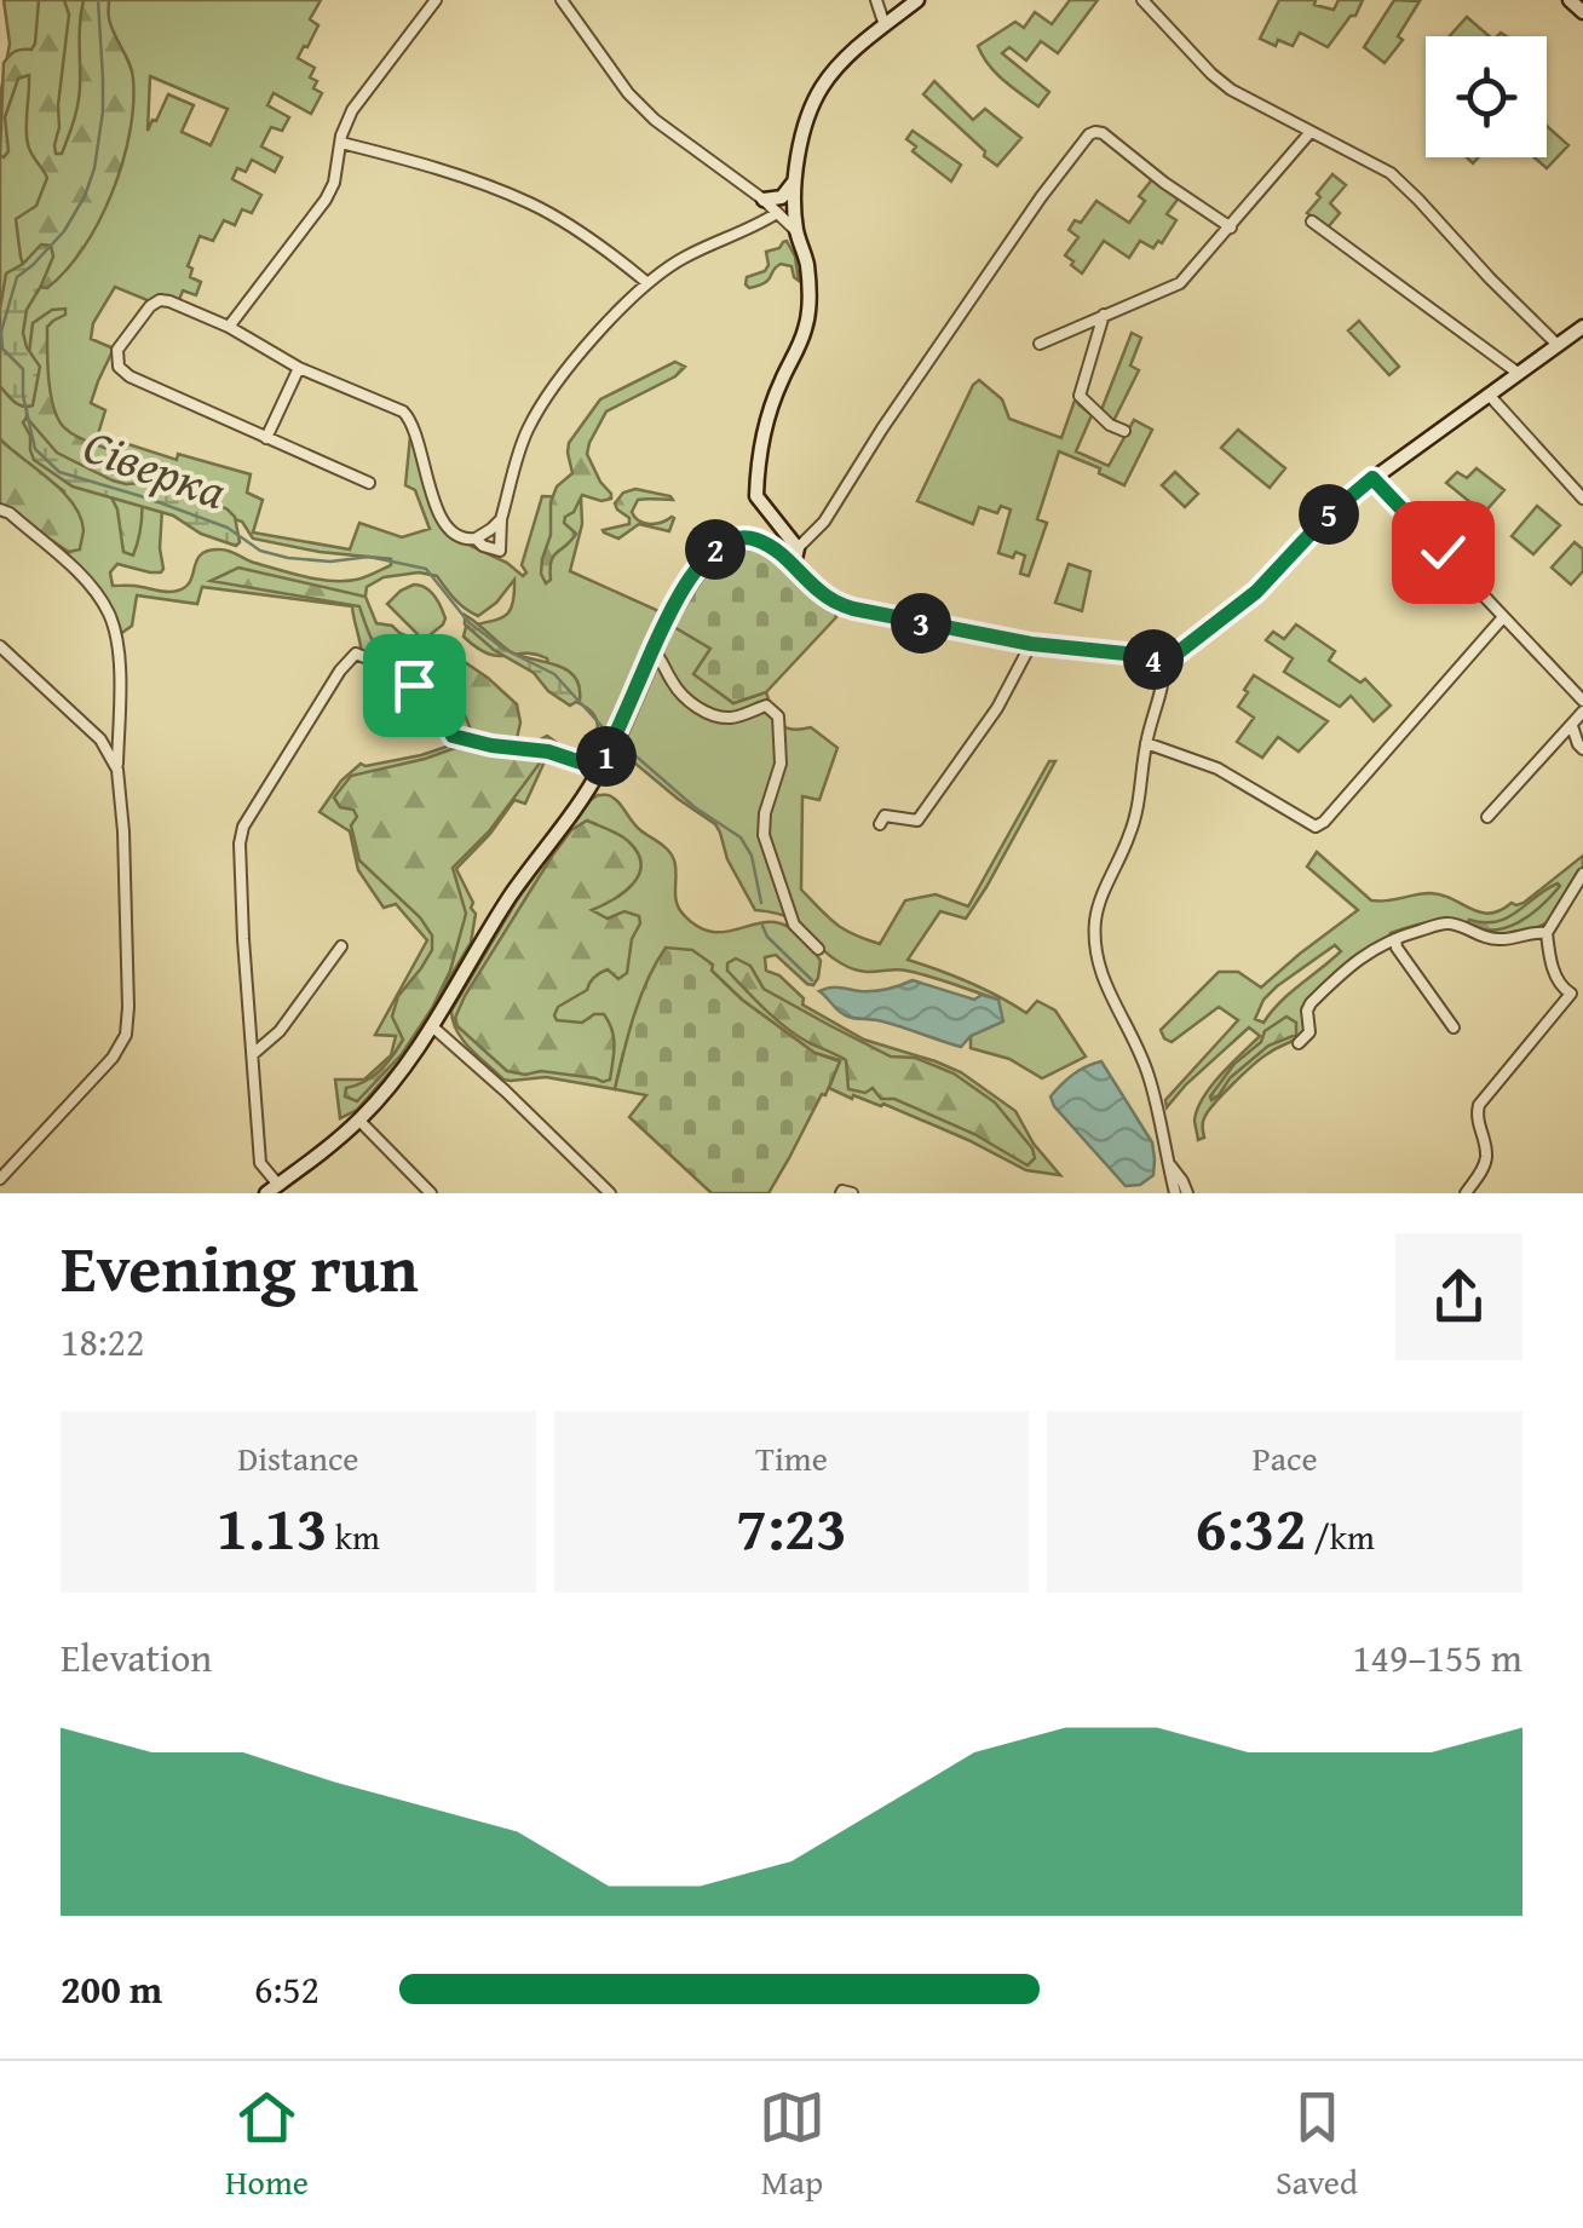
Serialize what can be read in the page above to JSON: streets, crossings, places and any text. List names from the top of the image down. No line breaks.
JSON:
{"water":["Сіверка"],"page":{"pins":["5","2","3","4","1"],"heading":["Evening run","18:22"],"stats":[["Distance","1.13 km"],["Time","7:23"],["Pace","6:32 /km"]],"chart":["Elevation","149–155 m"],"list":[{"name":"200 m","note":"6:52"}],"tabs":["Home","Map","Saved"]}}
